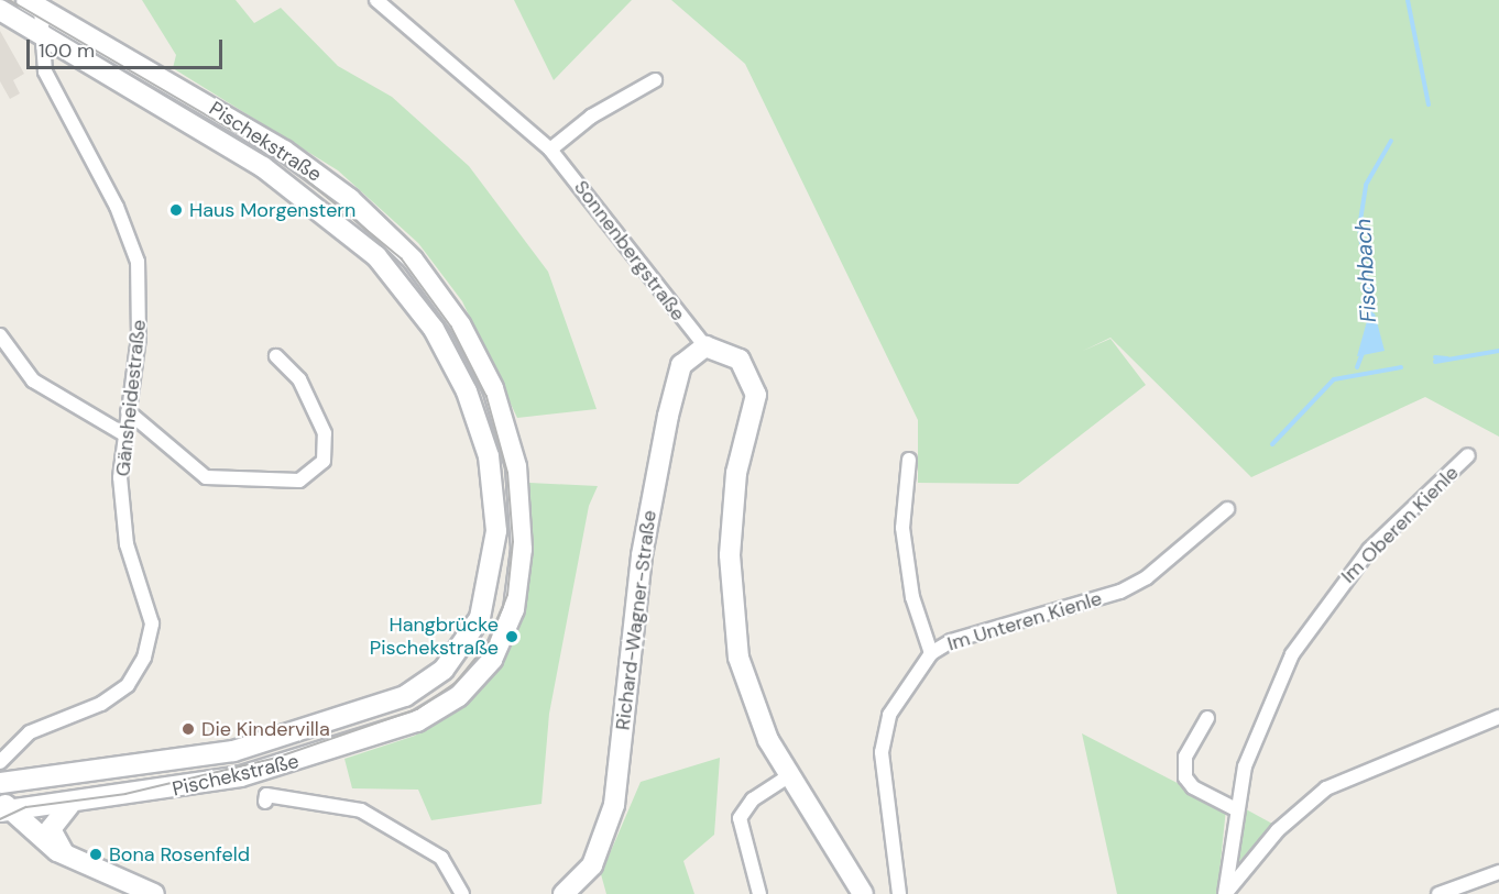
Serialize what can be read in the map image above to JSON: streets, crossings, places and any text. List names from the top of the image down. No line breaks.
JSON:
{"streets":{"main road":["Pischekstraße","Richard-Wagner-Straße"],"street":["Sonnenbergstraße","Gänsheidestraße","Im Oberen Kienle","Im Unteren Kienle"]},"crossings":[["Pischekstraße","Gänsheidestraße"],["Sonnenbergstraße","Richard-Wagner-Straße"]],"water":["Fischbach"],"places":["Haus Morgenstern","Hangbrücke Pischekstraße","Die Kindervilla","Bona Rosenfeld"],"scale_bar":"100 m"}
